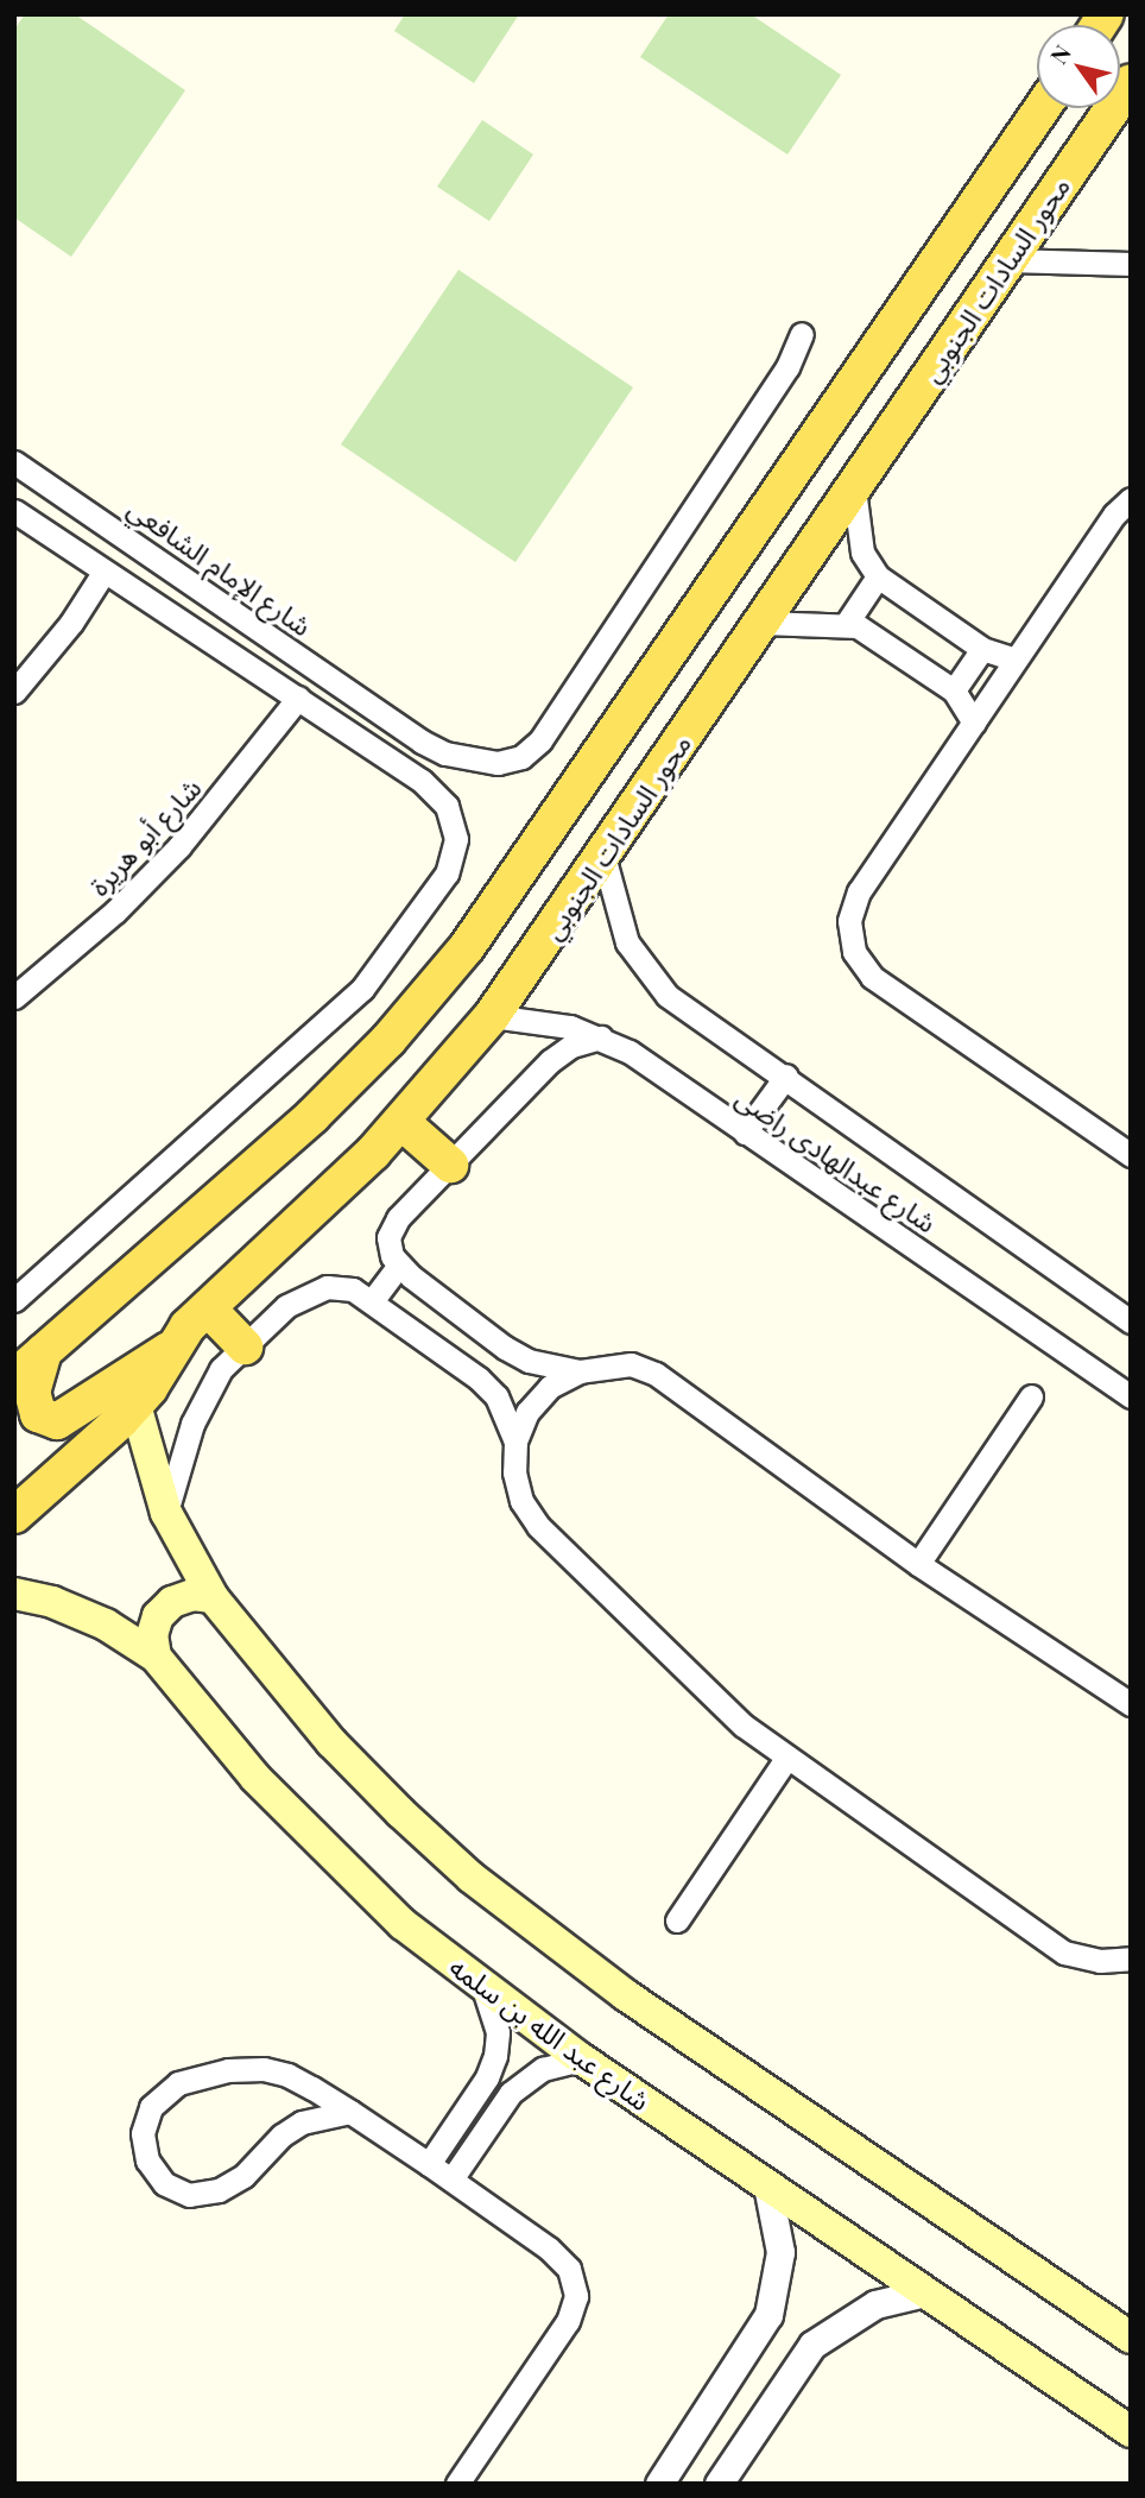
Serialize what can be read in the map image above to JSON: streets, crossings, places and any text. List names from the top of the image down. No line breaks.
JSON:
{"streets":{"main road":["محور السادات الجنوبي","شارع عبد الله بن سلمه"],"street":["شارع الإمام الشافعي","شارع أبو هريرة","شارع عبدالهادى راضى"]},"crossings":[["محور السادات الجنوبي","شارع عبدالهادى راضى"]],"north":"top left"}
